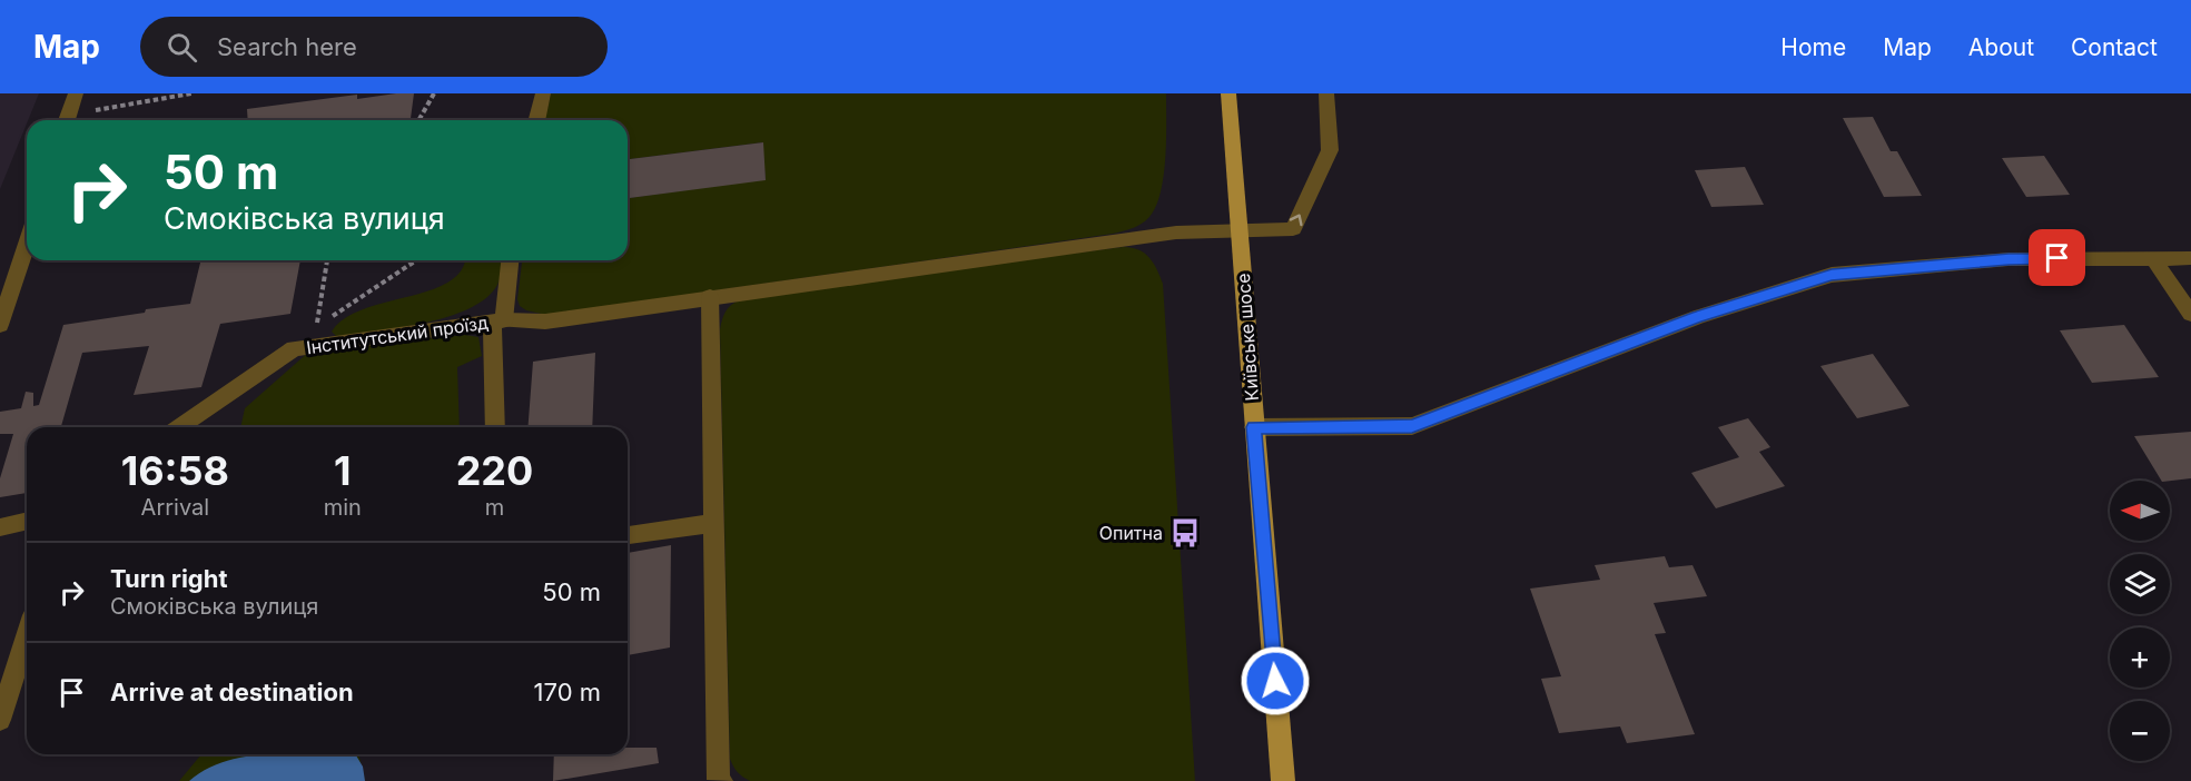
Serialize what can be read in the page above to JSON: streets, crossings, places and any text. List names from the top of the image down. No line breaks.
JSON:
{"streets":{"main road":["Київське шосе"],"street":["Інститутський проїзд"]},"places":{"bus stop":["Опитна"]},"north":"left","page":{"header":"Map","search":"Search here","nav":["Home","Map","About","Contact"],"turn":["50 m","Смоківська вулиця"],"eta":["16:58","Arrival","1","min","220","m"],"map_buttons":["+","−"],"list":[{"name":"Turn right","note":"Смоківська вулиця","value":"50 m"},{"name":"Arrive at destination","value":"170 m"}]}}
